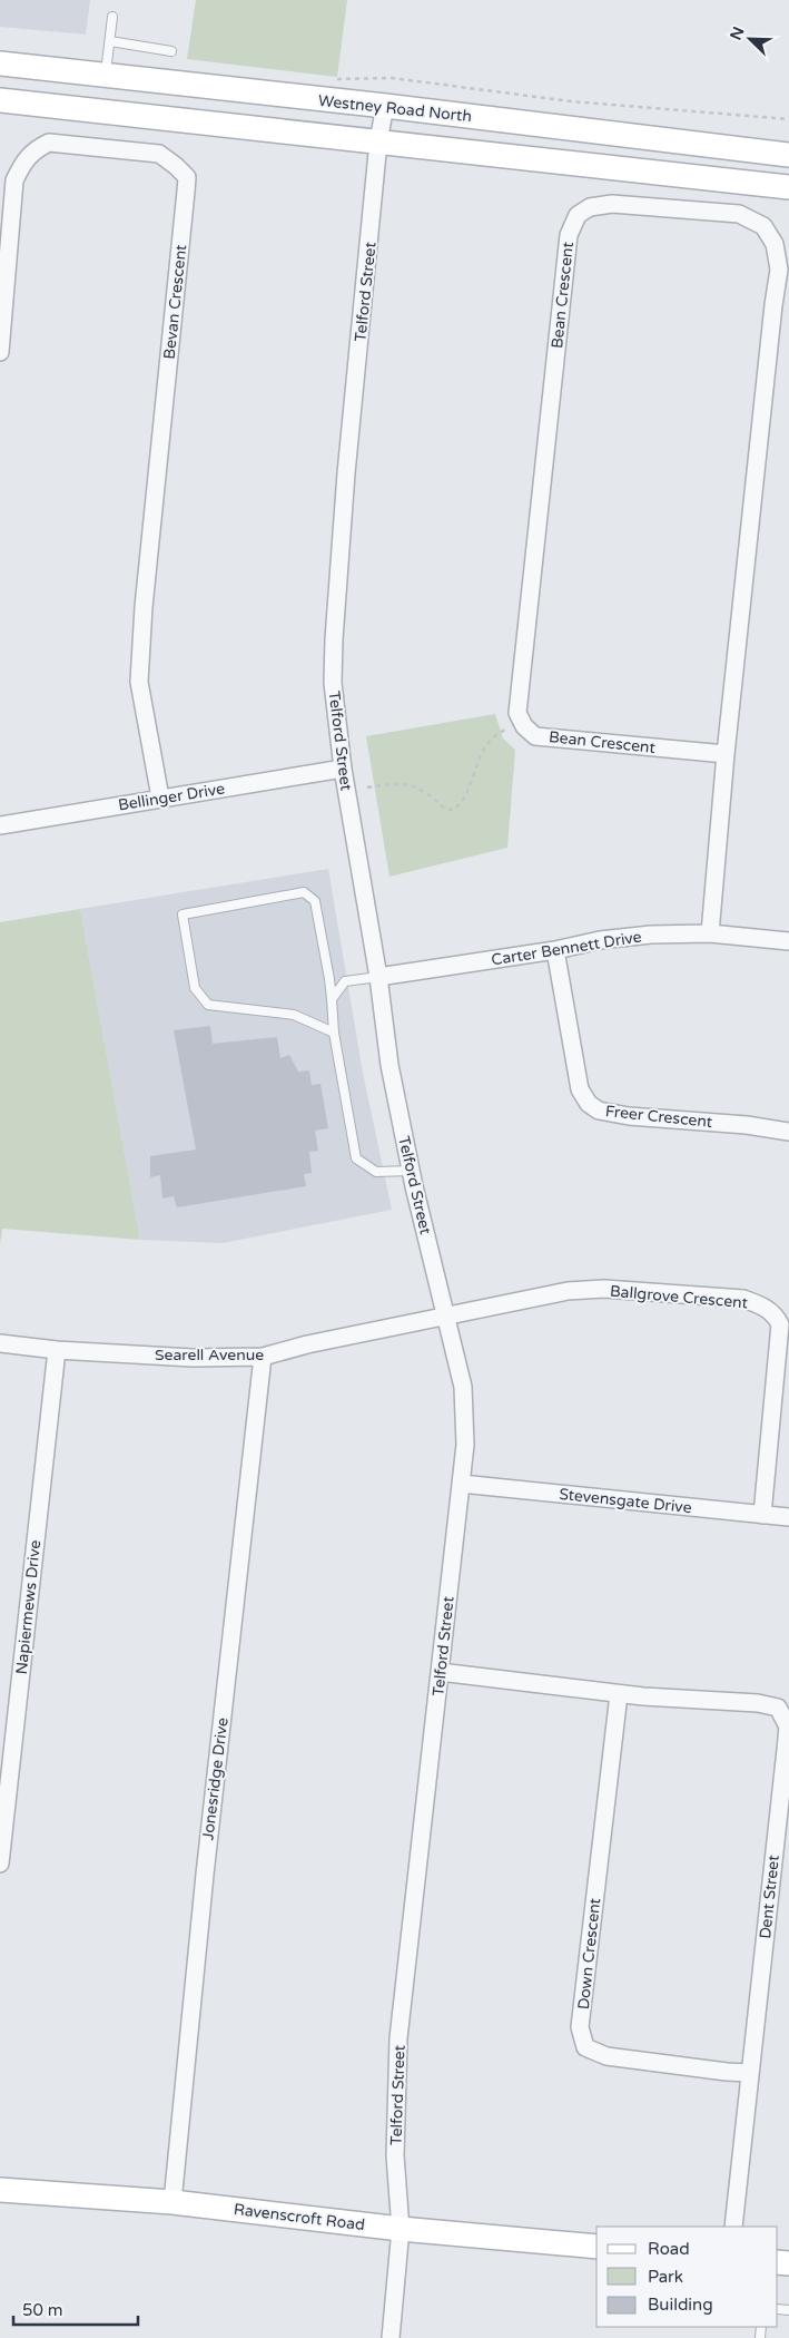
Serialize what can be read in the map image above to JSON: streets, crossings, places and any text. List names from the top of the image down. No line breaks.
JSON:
{"streets":{"main road":["Westney Road North","Ravenscroft Road"],"street":["Telford Street","Bean Crescent","Bevan Crescent","Bellinger Drive","Carter Bennett Drive","Freer Crescent","Ballgrove Crescent","Searell Avenue","Stevensgate Drive","Napiermews Drive","Jonesridge Drive","Dent Street","Down Crescent"]},"crossings":[["Westney Road North","Telford Street"],["Telford Street","Bellinger Drive"],["Telford Street","Carter Bennett Drive"],["Telford Street","Ballgrove Crescent"],["Telford Street","Searell Avenue"],["Telford Street","Stevensgate Drive"],["Telford Street","Dent Street"],["Telford Street","Ravenscroft Road"],["Bean Crescent","Carter Bennett Drive"],["Bevan Crescent","Bellinger Drive"],["Carter Bennett Drive","Freer Crescent"],["Ballgrove Crescent","Searell Avenue"],["Ballgrove Crescent","Stevensgate Drive"],["Searell Avenue","Napiermews Drive"],["Searell Avenue","Jonesridge Drive"],["Jonesridge Drive","Ravenscroft Road"],["Dent Street","Down Crescent"]],"legend":["Road","Park","Building"],"scale_bar":"50 m","north":"top left"}
